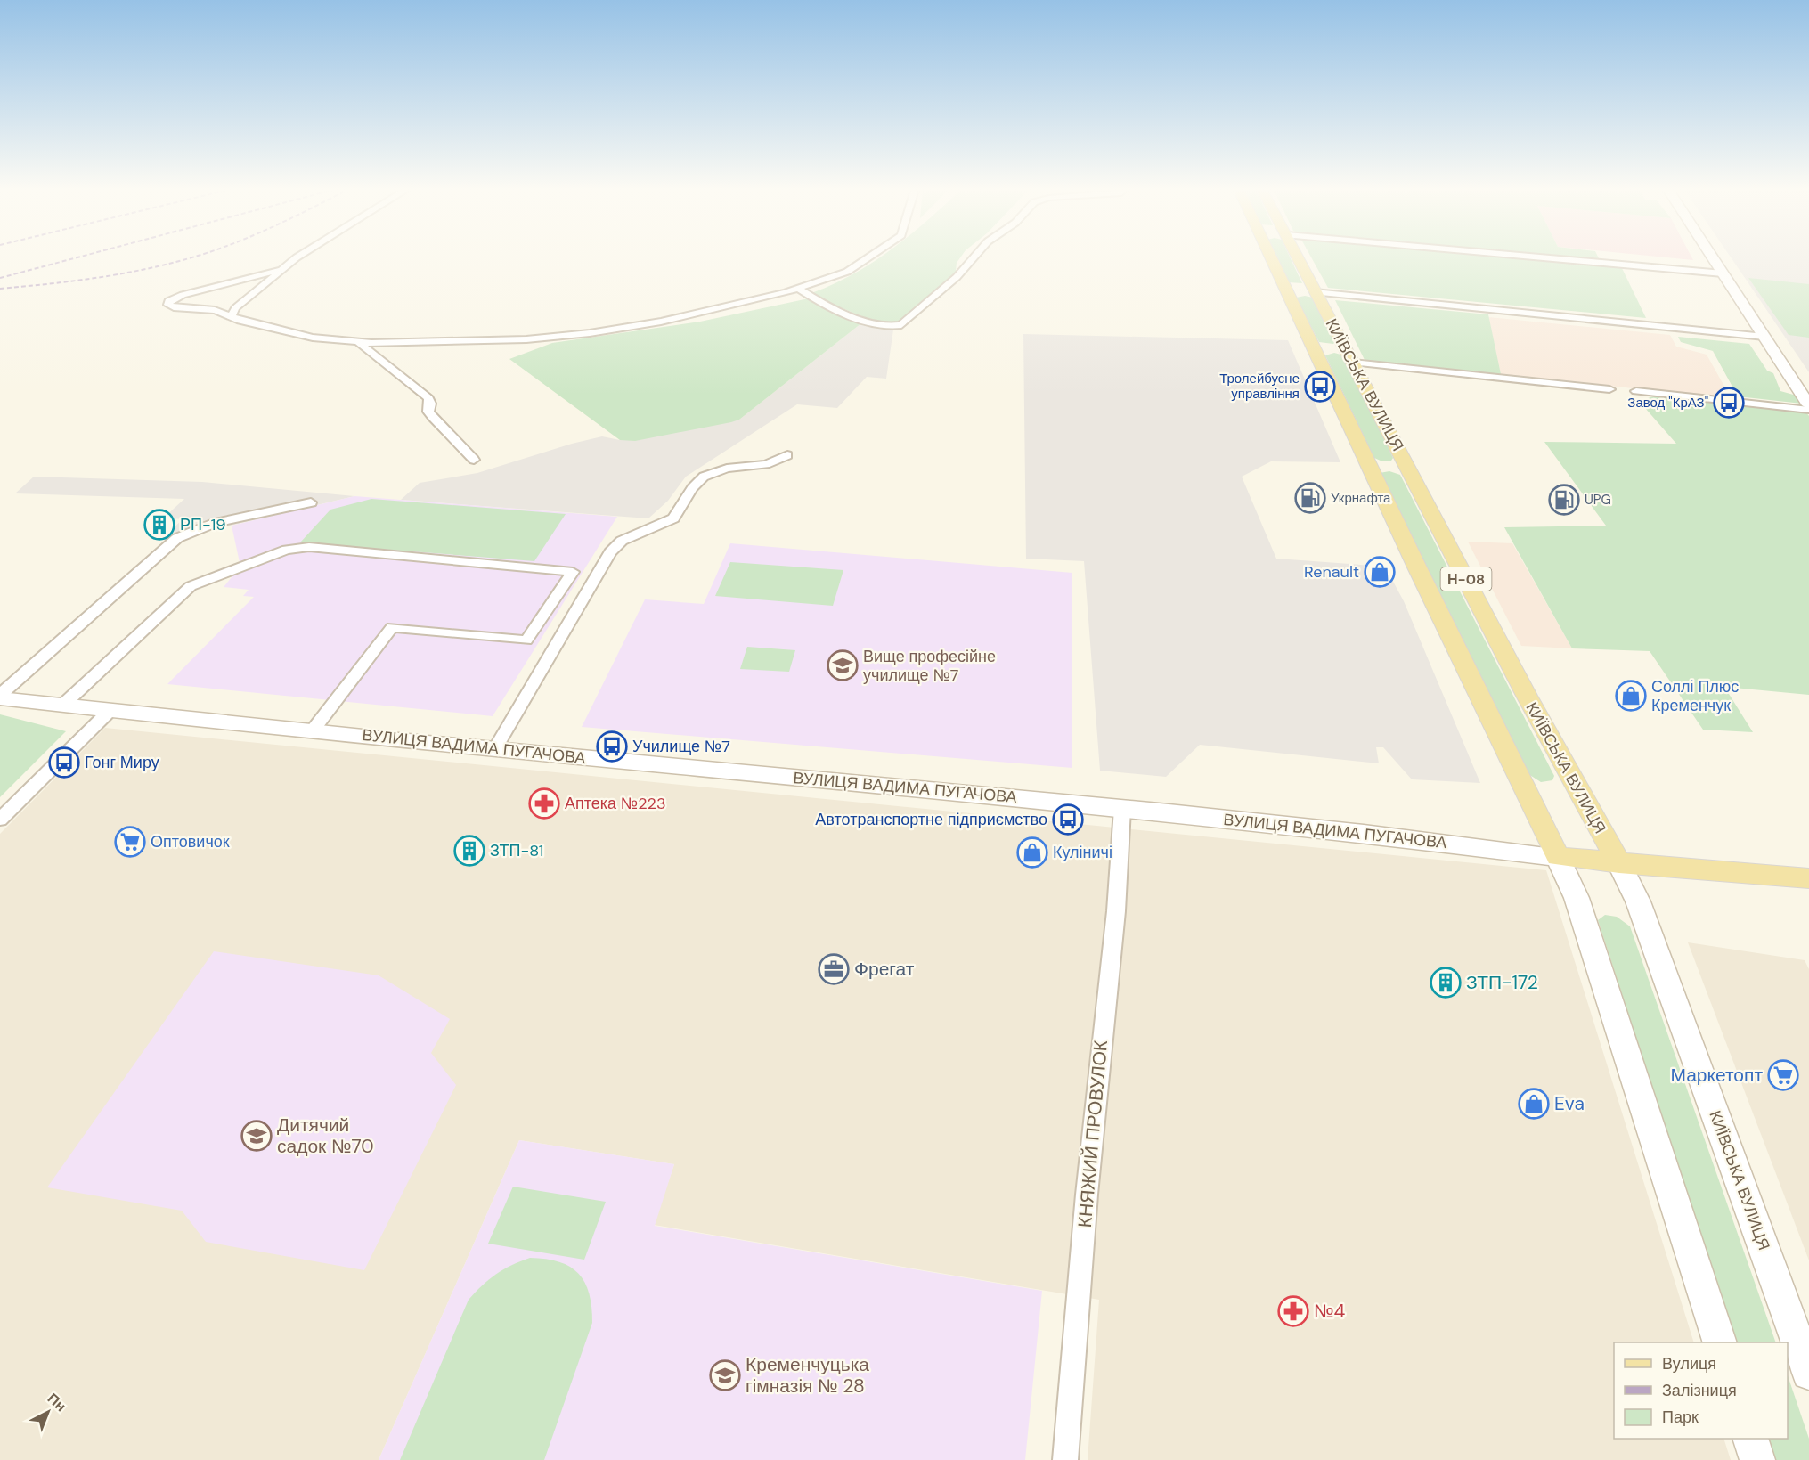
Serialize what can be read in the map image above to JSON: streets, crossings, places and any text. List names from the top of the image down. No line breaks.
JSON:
{"streets":{"main road":["КИЇВСЬКА ВУЛИЦЯ","Н-08","ВУЛИЦЯ ВАДИМА ПУГАЧОВА"],"street":["КНЯЖИЙ ПРОВУЛОК"]},"crossings":[["КИЇВСЬКА ВУЛИЦЯ","ВУЛИЦЯ ВАДИМА ПУГАЧОВА"],["ВУЛИЦЯ ВАДИМА ПУГАЧОВА","КНЯЖИЙ ПРОВУЛОК"]],"places":{"bus stop":["Тролейбусне управління","Завод \"КрАЗ\"","Училище №7","Гонг Миру","Автотранспортне підприємство"],"fuel station":["Укрнафта","UPG"],"building":["РП-19","ЗТП-81","ЗТП-172"],"shop":["Renault","Соллі Плюс Кременчук","Куліничі","Eva"],"school or university":["Вище професійне училище №7","Дитячий садок №70","Кременчуцька гімназія № 28"],"pharmacy":["Аптека №223","№4"],"supermarket":["Оптовичок","Маркетопт"],"office":["Фрегат"]},"legend":["Вулиця","Залізниця","Парк"],"north":"top right"}
